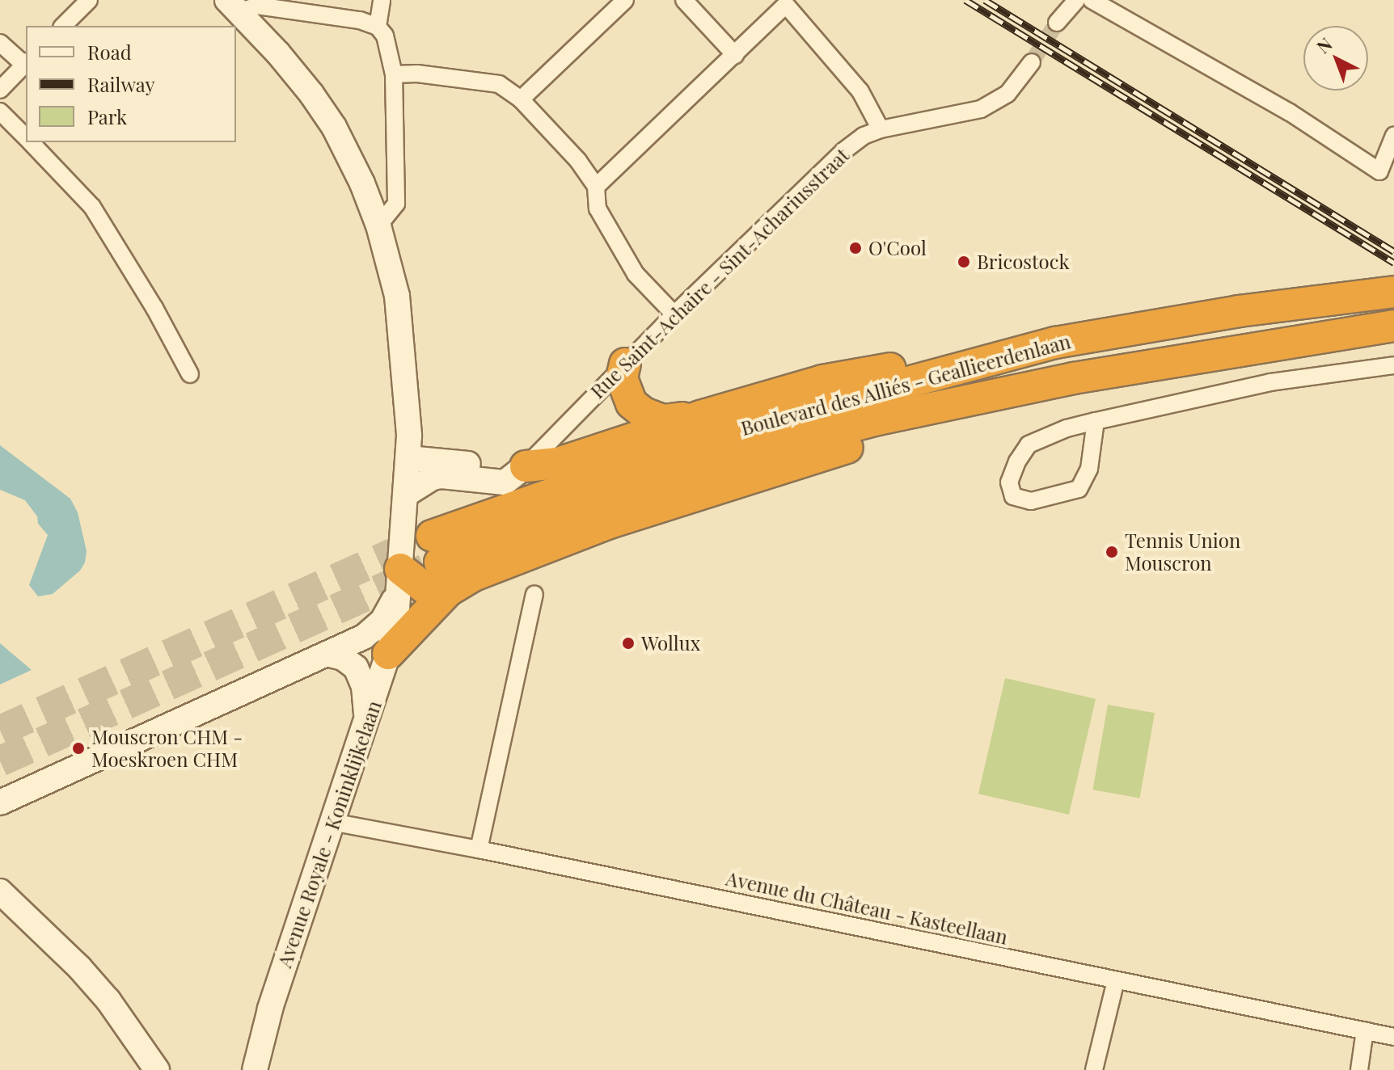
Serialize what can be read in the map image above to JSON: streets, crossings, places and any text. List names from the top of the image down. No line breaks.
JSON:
{"streets":{"highway":["Boulevard des Alliés - Geallieerdenlaan"],"main road":["Rue Saint-Achaire - Sint-Achariusstraat","Avenue Royale - Koninklijkelaan"],"street":["Avenue du Château - Kasteellaan"]},"crossings":[["Rue Saint-Achaire - Sint-Achariusstraat","Avenue Royale - Koninklijkelaan"],["Avenue Royale - Koninklijkelaan","Avenue du Château - Kasteellaan"]],"places":["O'Cool","Bricostock","Tennis Union Mouscron","Wollux","Mouscron CHM - Moeskroen CHM"],"legend":["Road","Railway","Park"],"north":"top left"}
